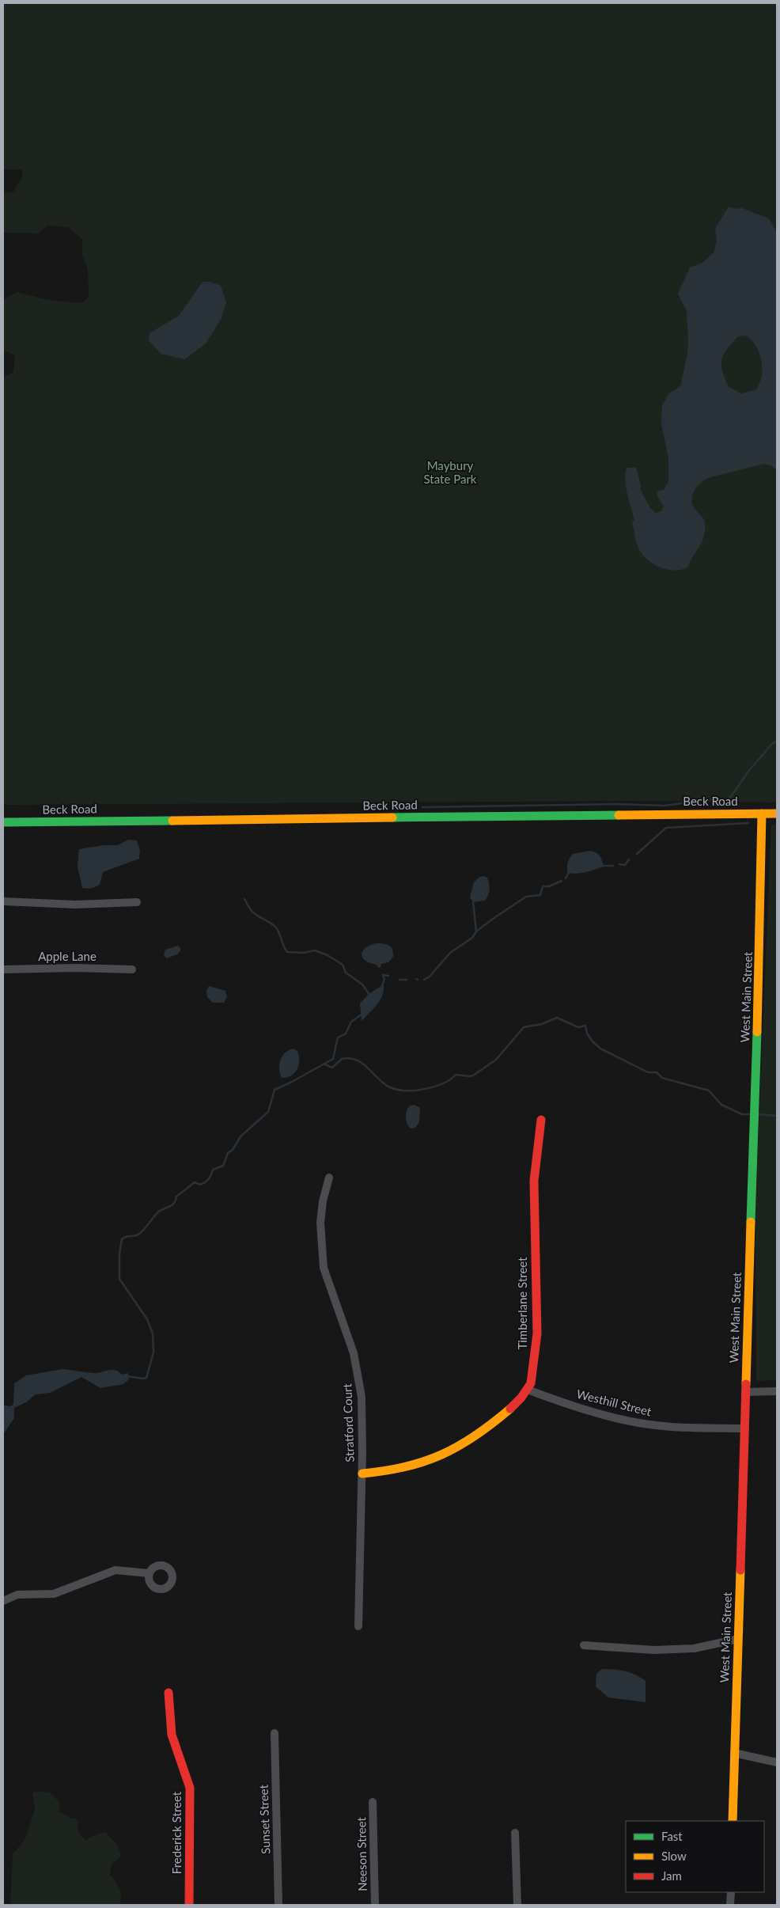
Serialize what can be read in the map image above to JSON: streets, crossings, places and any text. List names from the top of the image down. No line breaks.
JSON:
{"streets":{"street":["Beck Road","Apple Lane","West Main Street","Timberlane Street","Westhill Street","Stratford Court","Sunset Street","Frederick Street","Neeson Street"]},"crossings":[["Beck Road","West Main Street"],["West Main Street","Westhill Street"],["Timberlane Street","Westhill Street"],["Timberlane Street","Stratford Court"]],"parks":["Maybury State Park"],"legend":["Fast","Slow","Jam"]}
